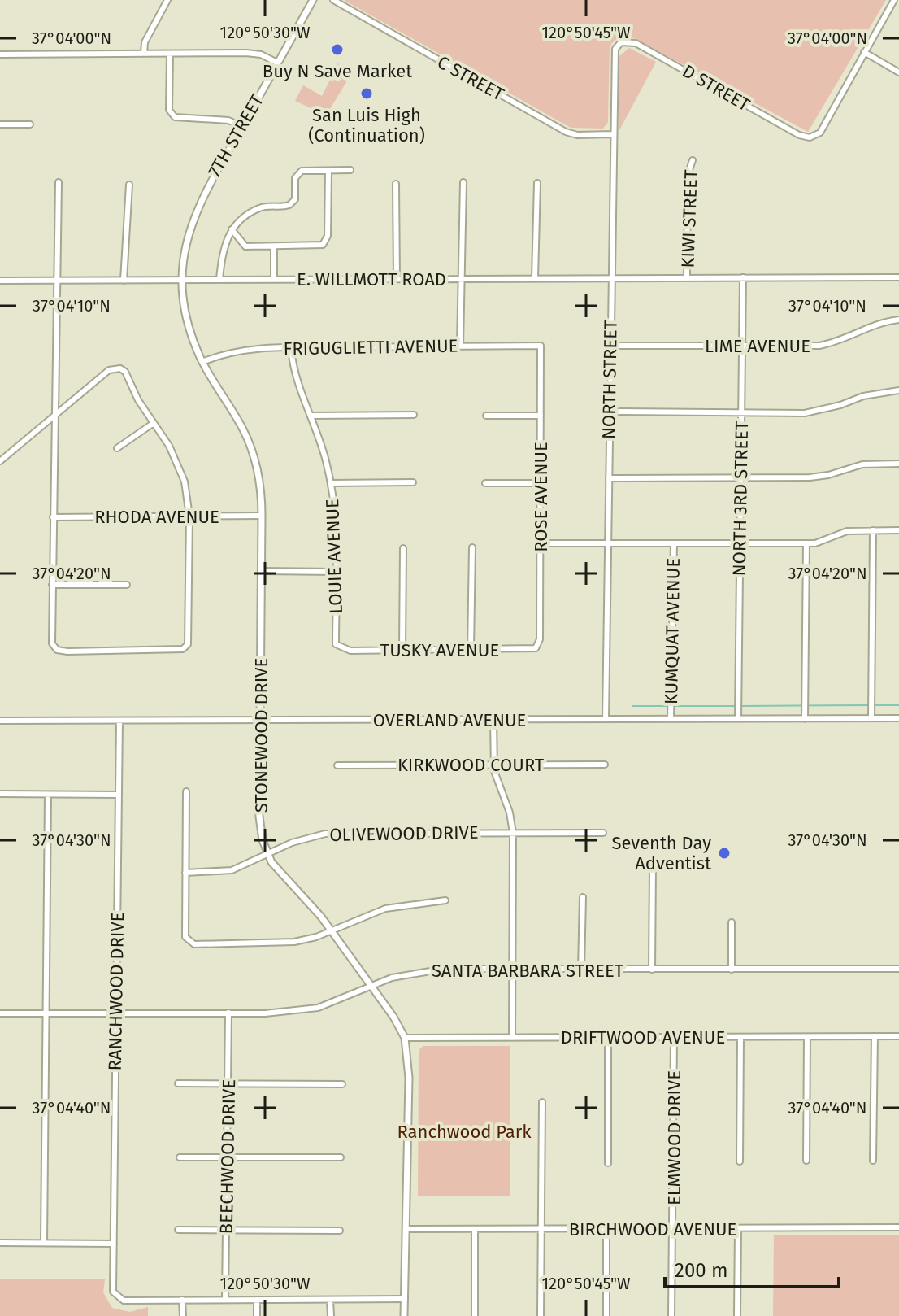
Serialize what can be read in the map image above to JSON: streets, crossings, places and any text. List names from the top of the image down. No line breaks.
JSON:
{"streets":{"street":["C STREET","D STREET","7TH STREET","KIWI STREET","E. WILLMOTT ROAD","LIME AVENUE","FRIGUGLIETTI AVENUE","NORTH STREET","ROSE AVENUE","NORTH 3RD STREET","RHODA AVENUE","LOUIE AVENUE","KUMQUAT AVENUE","TUSKY AVENUE","OVERLAND AVENUE","STONEWOOD DRIVE","KIRKWOOD COURT","OLIVEWOOD DRIVE","SANTA BARBARA STREET","RANCHWOOD DRIVE","DRIFTWOOD AVENUE","ELMWOOD DRIVE","BEECHWOOD DRIVE","BIRCHWOOD AVENUE"]},"crossings":[["C STREET","NORTH STREET"],["D STREET","NORTH STREET"],["7TH STREET","E. WILLMOTT ROAD"],["7TH STREET","STONEWOOD DRIVE"],["KIWI STREET","E. WILLMOTT ROAD"],["E. WILLMOTT ROAD","NORTH STREET"],["E. WILLMOTT ROAD","NORTH 3RD STREET"],["E. WILLMOTT ROAD","STONEWOOD DRIVE"],["LIME AVENUE","NORTH STREET"],["LIME AVENUE","NORTH 3RD STREET"],["FRIGUGLIETTI AVENUE","ROSE AVENUE"],["FRIGUGLIETTI AVENUE","LOUIE AVENUE"],["FRIGUGLIETTI AVENUE","STONEWOOD DRIVE"],["NORTH STREET","OVERLAND AVENUE"],["ROSE AVENUE","TUSKY AVENUE"],["NORTH 3RD STREET","OVERLAND AVENUE"],["RHODA AVENUE","STONEWOOD DRIVE"],["LOUIE AVENUE","TUSKY AVENUE"],["KUMQUAT AVENUE","OVERLAND AVENUE"],["OVERLAND AVENUE","STONEWOOD DRIVE"],["OVERLAND AVENUE","RANCHWOOD DRIVE"],["STONEWOOD DRIVE","OLIVEWOOD DRIVE"],["STONEWOOD DRIVE","SANTA BARBARA STREET"],["STONEWOOD DRIVE","DRIFTWOOD AVENUE"],["STONEWOOD DRIVE","BIRCHWOOD AVENUE"],["SANTA BARBARA STREET","RANCHWOOD DRIVE"],["SANTA BARBARA STREET","BEECHWOOD DRIVE"],["DRIFTWOOD AVENUE","ELMWOOD DRIVE"],["ELMWOOD DRIVE","BIRCHWOOD AVENUE"]],"parks":["Ranchwood Park"],"places":["Buy N Save Market","San Luis High (Continuation)","Seventh Day Adventist"],"scale_bar":"200 m","coordinates":["120°50'30\"W","120°50'45\"W","37°04'00\"N","37°04'10\"N","37°04'20\"N","37°04'30\"N","37°04'40\"N"]}
